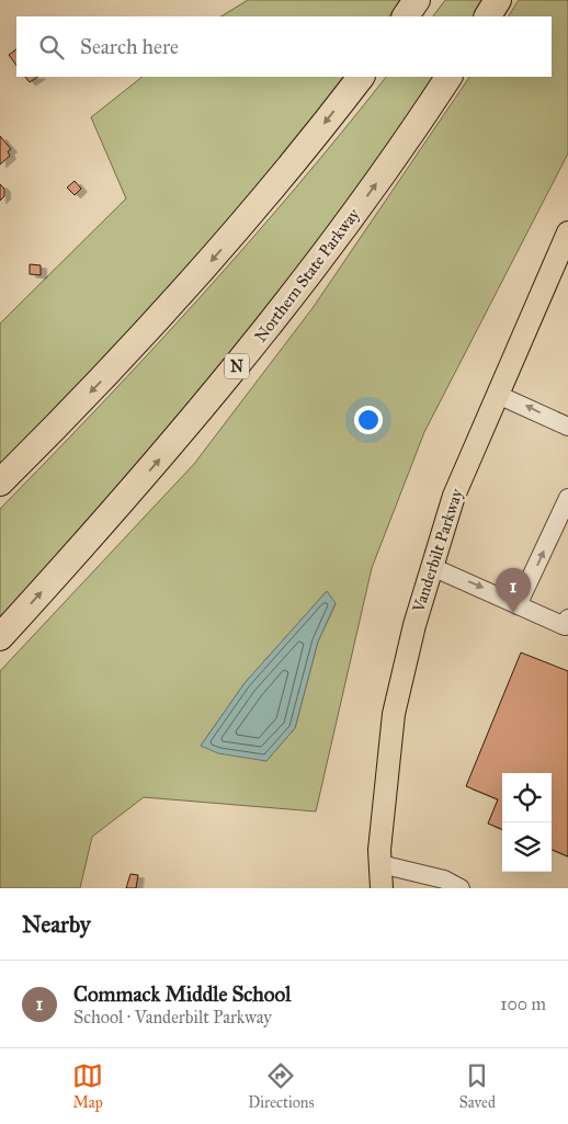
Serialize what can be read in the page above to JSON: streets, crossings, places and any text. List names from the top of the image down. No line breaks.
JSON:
{"streets":{"highway":["Northern State Parkway","N"],"main road":["Vanderbilt Parkway"]},"page":{"search":"Search here","pins":"1","heading":"Nearby","list":[{"mark":"1","name":"Commack Middle School","note":"School · Vanderbilt Parkway","value":"100 m"}],"nav":["Map","Directions","Saved"]}}
